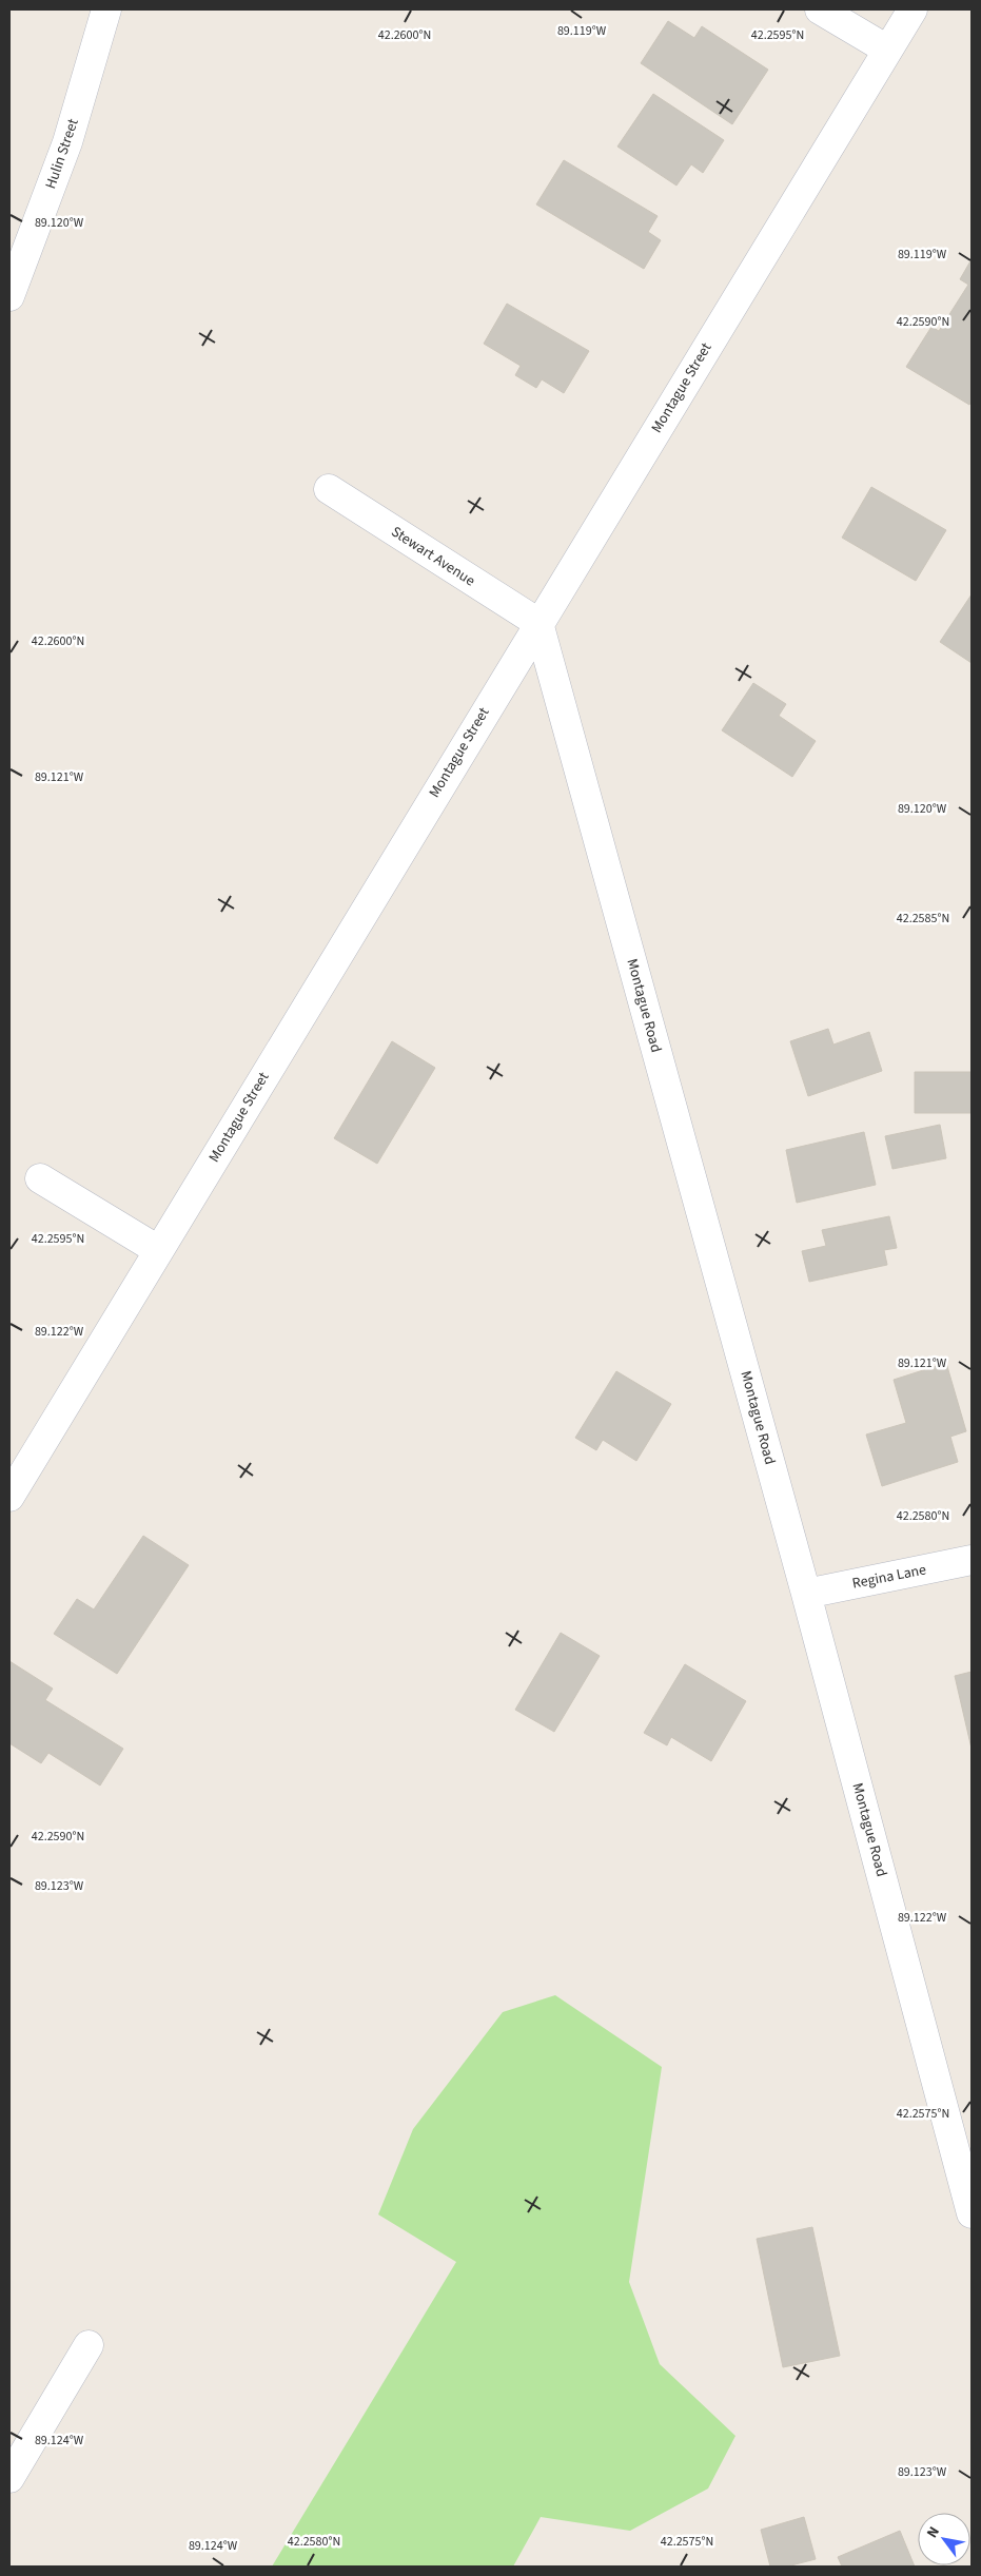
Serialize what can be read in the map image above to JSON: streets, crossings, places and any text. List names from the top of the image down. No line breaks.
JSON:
{"streets":{"street":["Hulin Street","Montague Street","Stewart Avenue","Montague Road","Regina Lane"]},"crossings":[["Montague Street","Stewart Avenue"],["Montague Street","Montague Road"],["Stewart Avenue","Montague Road"],["Montague Road","Regina Lane"]],"north":"top left","coordinates":["89.119°W","42.2600°N","42.2595°N","89.120°W","42.2590°N","89.121°W","42.2585°N","89.122°W","42.2580°N","89.123°W","42.2575°N","89.124°W"]}
